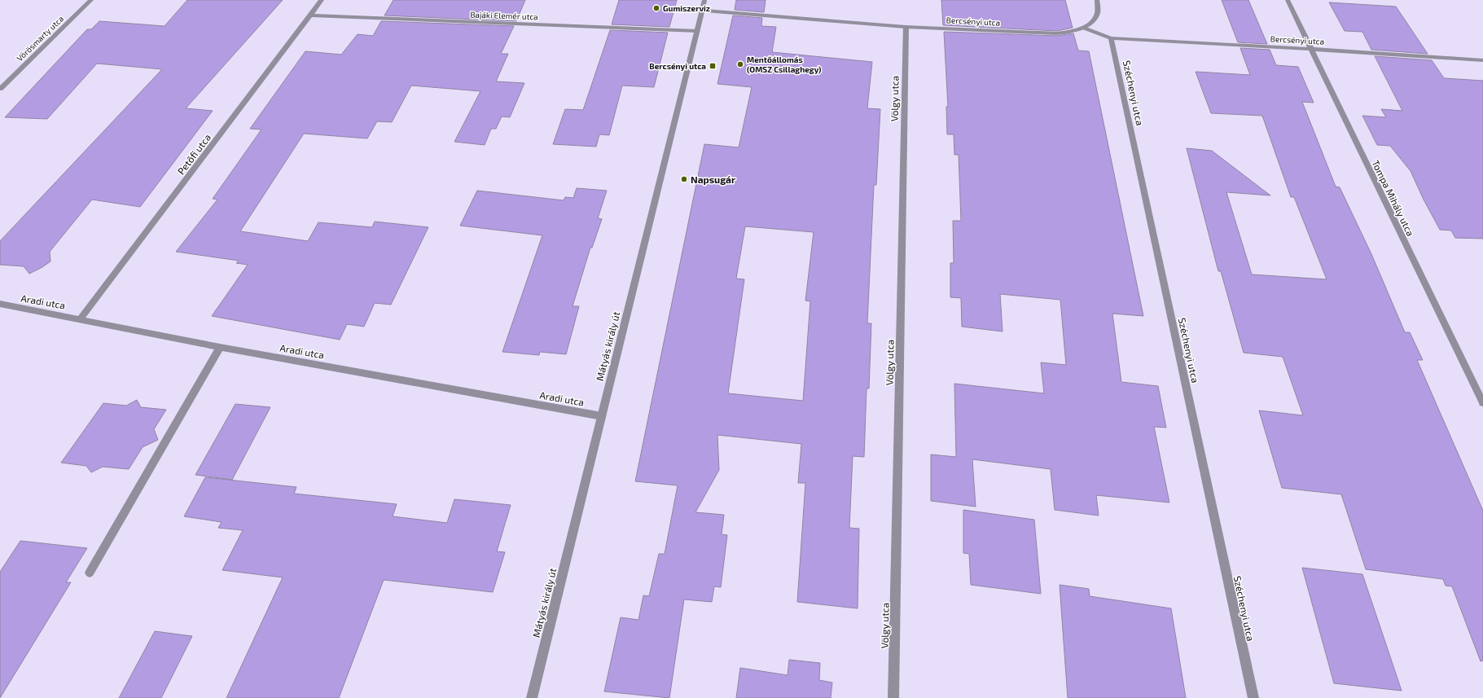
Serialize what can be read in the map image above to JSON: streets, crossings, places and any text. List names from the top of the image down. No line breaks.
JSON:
{"streets":{"street":["Bajáki Elemér utca","Bercsényi utca","Vörösmarty utca","Széchenyi utca","Völgy utca","Petőfi utca","Tompa Mihály utca","Aradi utca","Mátyás király út"]},"crossings":[["Bajáki Elemér utca","Petőfi utca"],["Bajáki Elemér utca","Mátyás király út"],["Bercsényi utca","Széchenyi utca"],["Bercsényi utca","Völgy utca"],["Bercsényi utca","Tompa Mihály utca"],["Bercsényi utca","Mátyás király út"],["Petőfi utca","Aradi utca"],["Aradi utca","Mátyás király út"]],"places":{"other":["Gumiszerviz","Mentőállomás (OMSZ Csillaghegy)","Napsugár"],"transit":["Bercsényi utca"]}}
